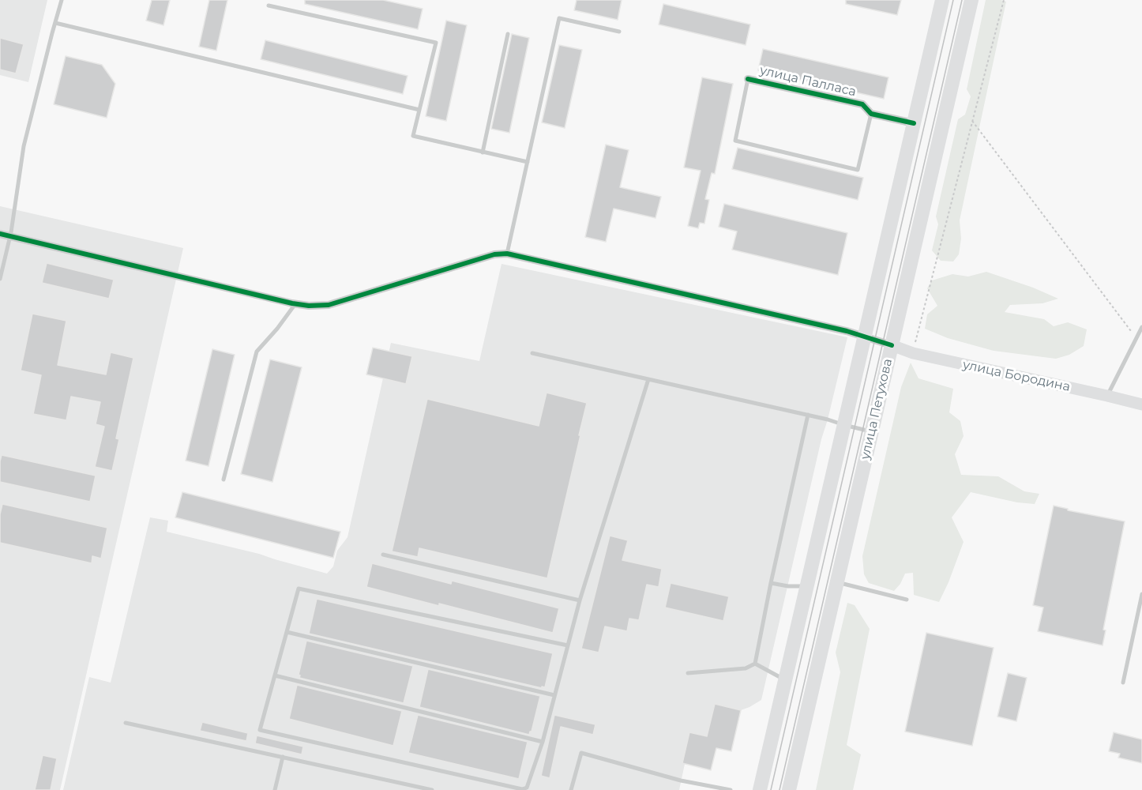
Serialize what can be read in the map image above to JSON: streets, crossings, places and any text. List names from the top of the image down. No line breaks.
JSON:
{"streets":{"highway":["улица Петухова"],"main road":["улица Бородина"],"street":["улица Палласа"]},"crossings":[["улица Бородина","улица Петухова"]]}
